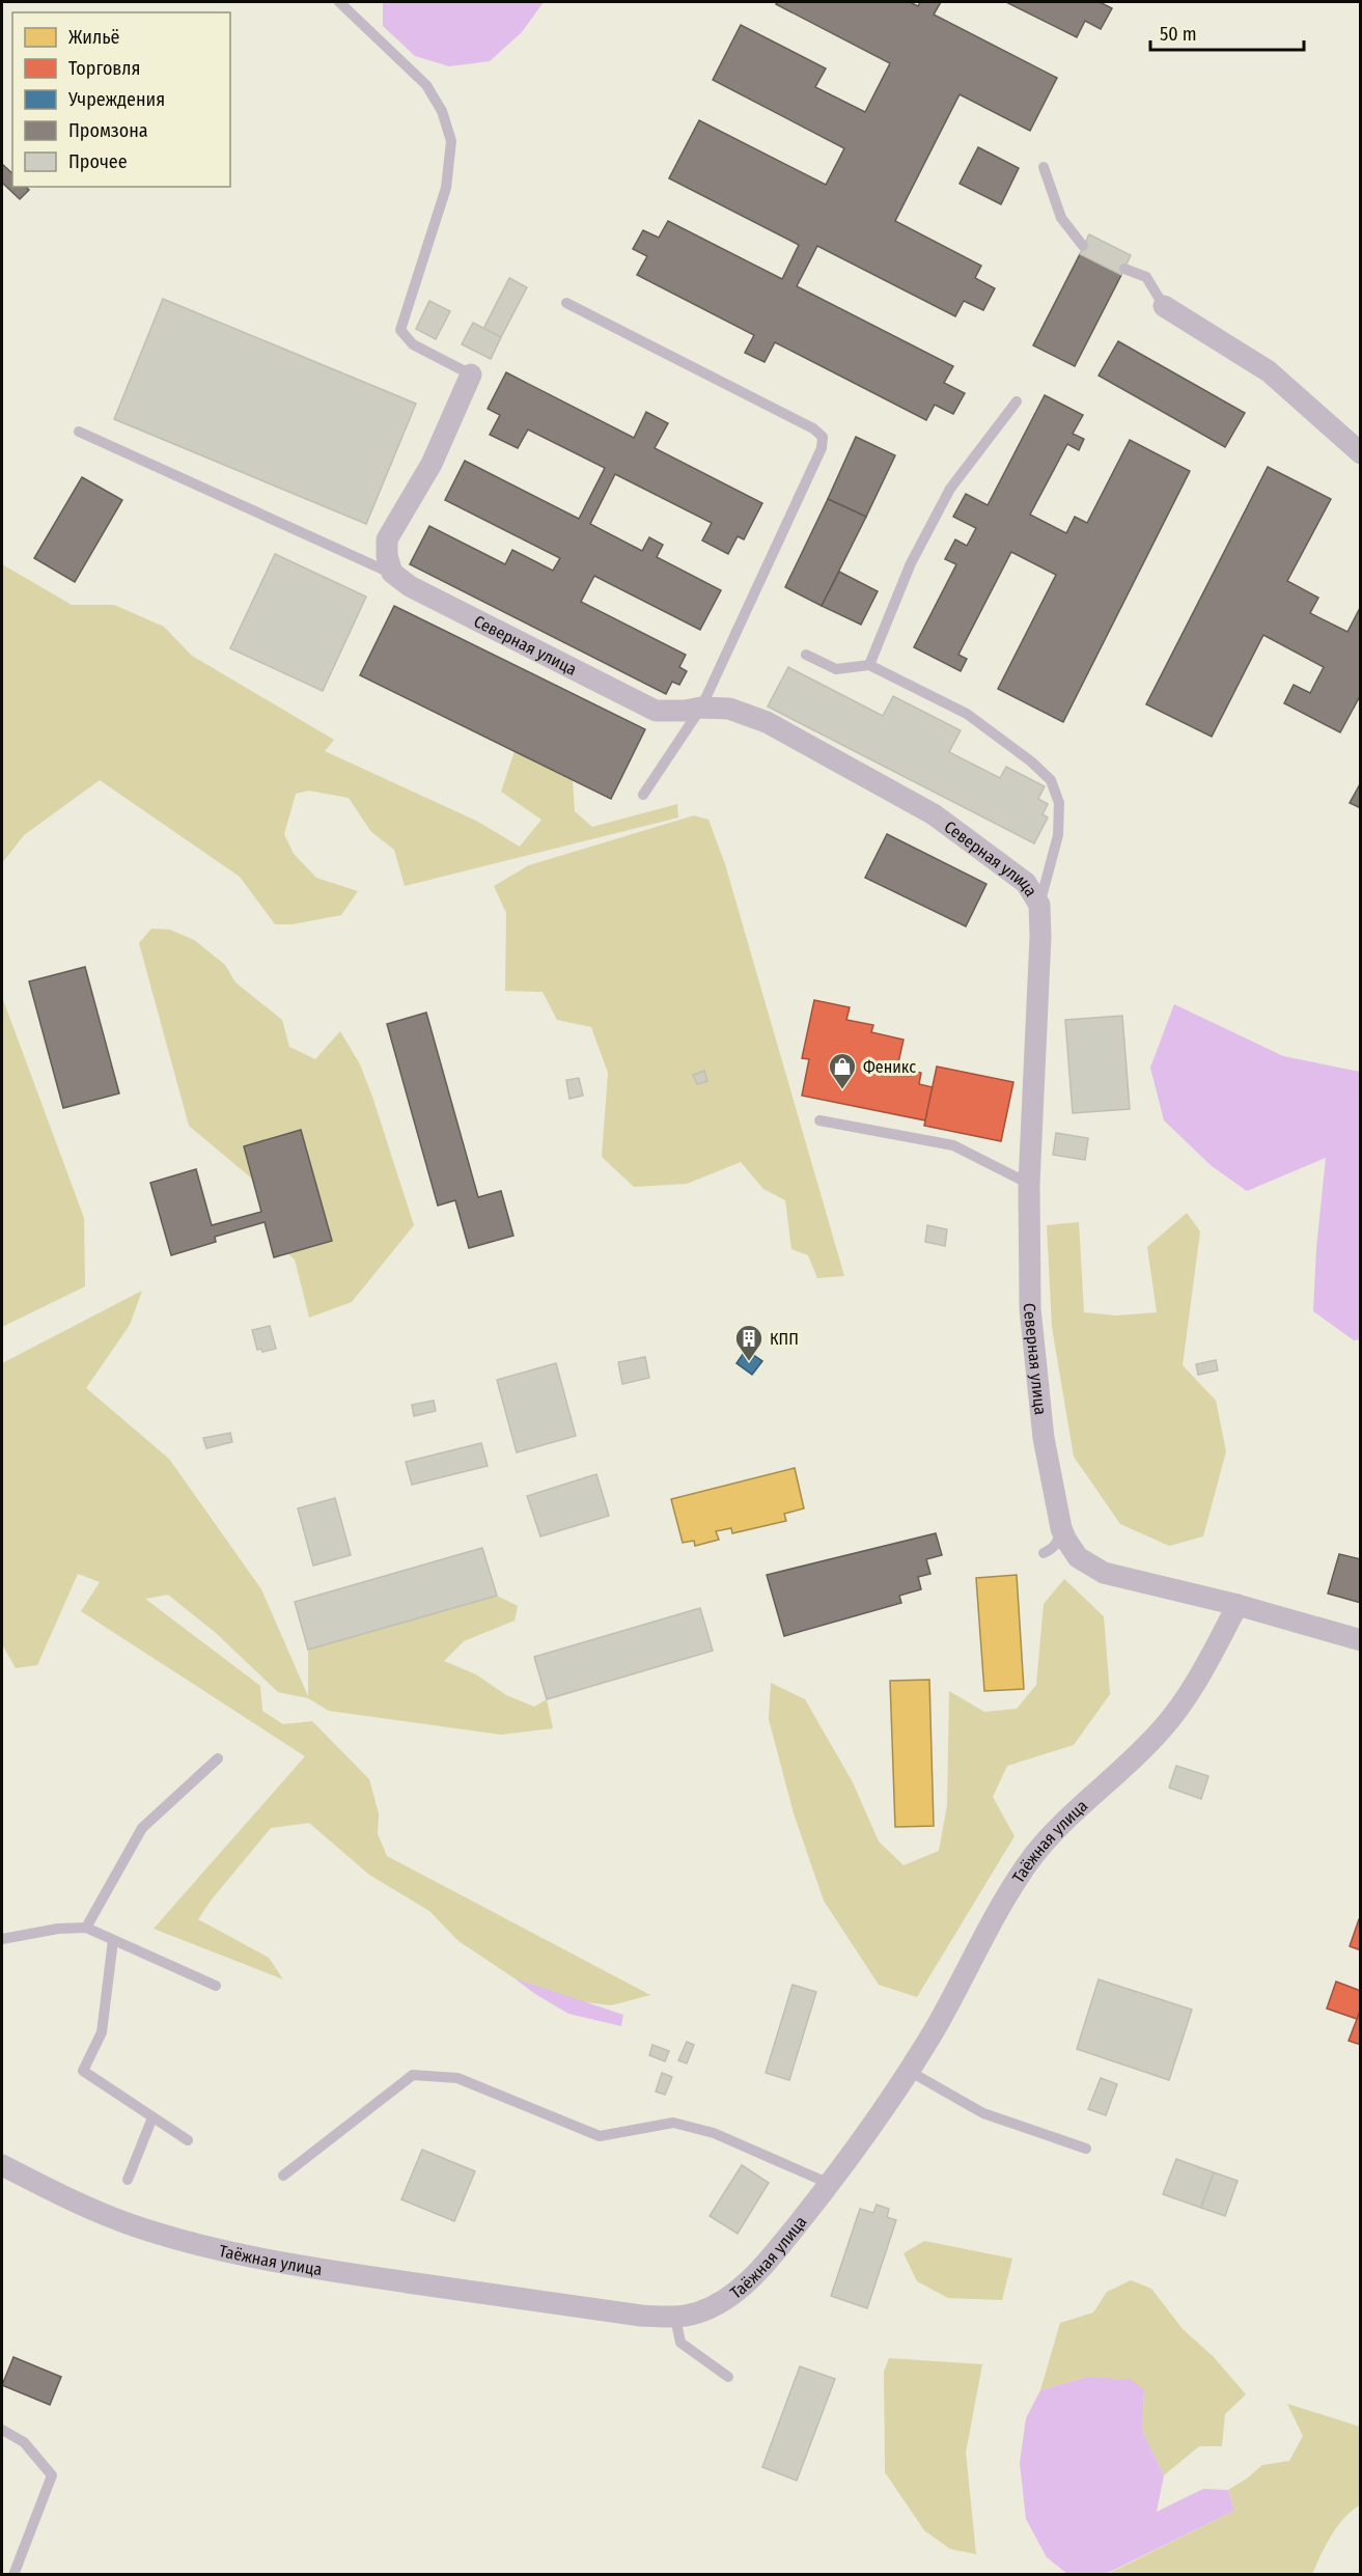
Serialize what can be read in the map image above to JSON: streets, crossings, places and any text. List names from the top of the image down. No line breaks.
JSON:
{"streets":{"street":["Северная улица","Таёжная улица"]},"crossings":[["Северная улица","Таёжная улица"]],"places":{"shop":["Феникс"],"building":["КПП"]},"legend":["Жильё","Торговля","Учреждения","Промзона","Прочее"],"scale_bar":"50 m"}
